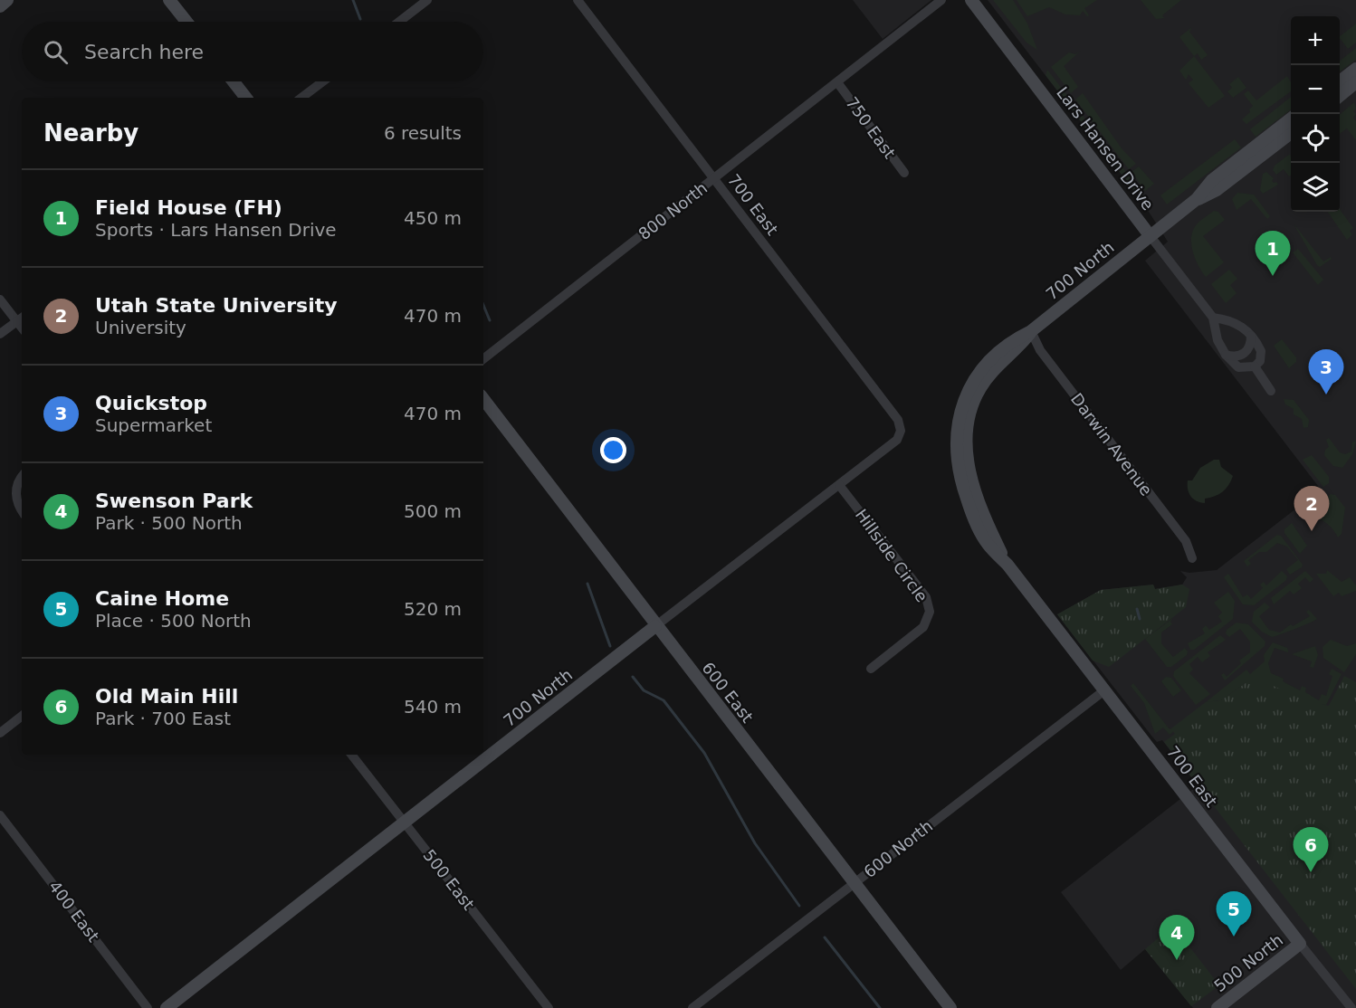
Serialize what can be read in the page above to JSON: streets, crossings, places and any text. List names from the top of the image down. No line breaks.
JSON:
{"streets":{"street":["750 East","Lars Hansen Drive","700 East","800 North","700 North","Darwin Avenue","Hillside Circle","600 East","600 North","500 East","400 East","500 North"]},"crossings":[["750 East","800 North"],["Lars Hansen Drive","700 North"],["700 East","800 North"],["700 East","700 North"],["700 East","600 North"],["700 East","500 North"],["700 North","Darwin Avenue"],["700 North","Hillside Circle"],["700 North","600 East"],["700 North","500 East"],["600 East","600 North"]],"page":{"map_buttons":["+","−"],"search":"Search here","heading":["Nearby","6 results"],"list":[{"mark":"1","name":"Field House (FH)","note":"Sports · Lars Hansen Drive","value":"450 m"},{"mark":"2","name":"Utah State University","note":"University","value":"470 m"},{"mark":"3","name":"Quickstop","note":"Supermarket","value":"470 m"},{"mark":"4","name":"Swenson Park","note":"Park · 500 North","value":"500 m"},{"mark":"5","name":"Caine Home","note":"Place · 500 North","value":"520 m"},{"mark":"6","name":"Old Main Hill","note":"Park · 700 East","value":"540 m"}],"pins":["1","3","2","6","5","4"]}}
